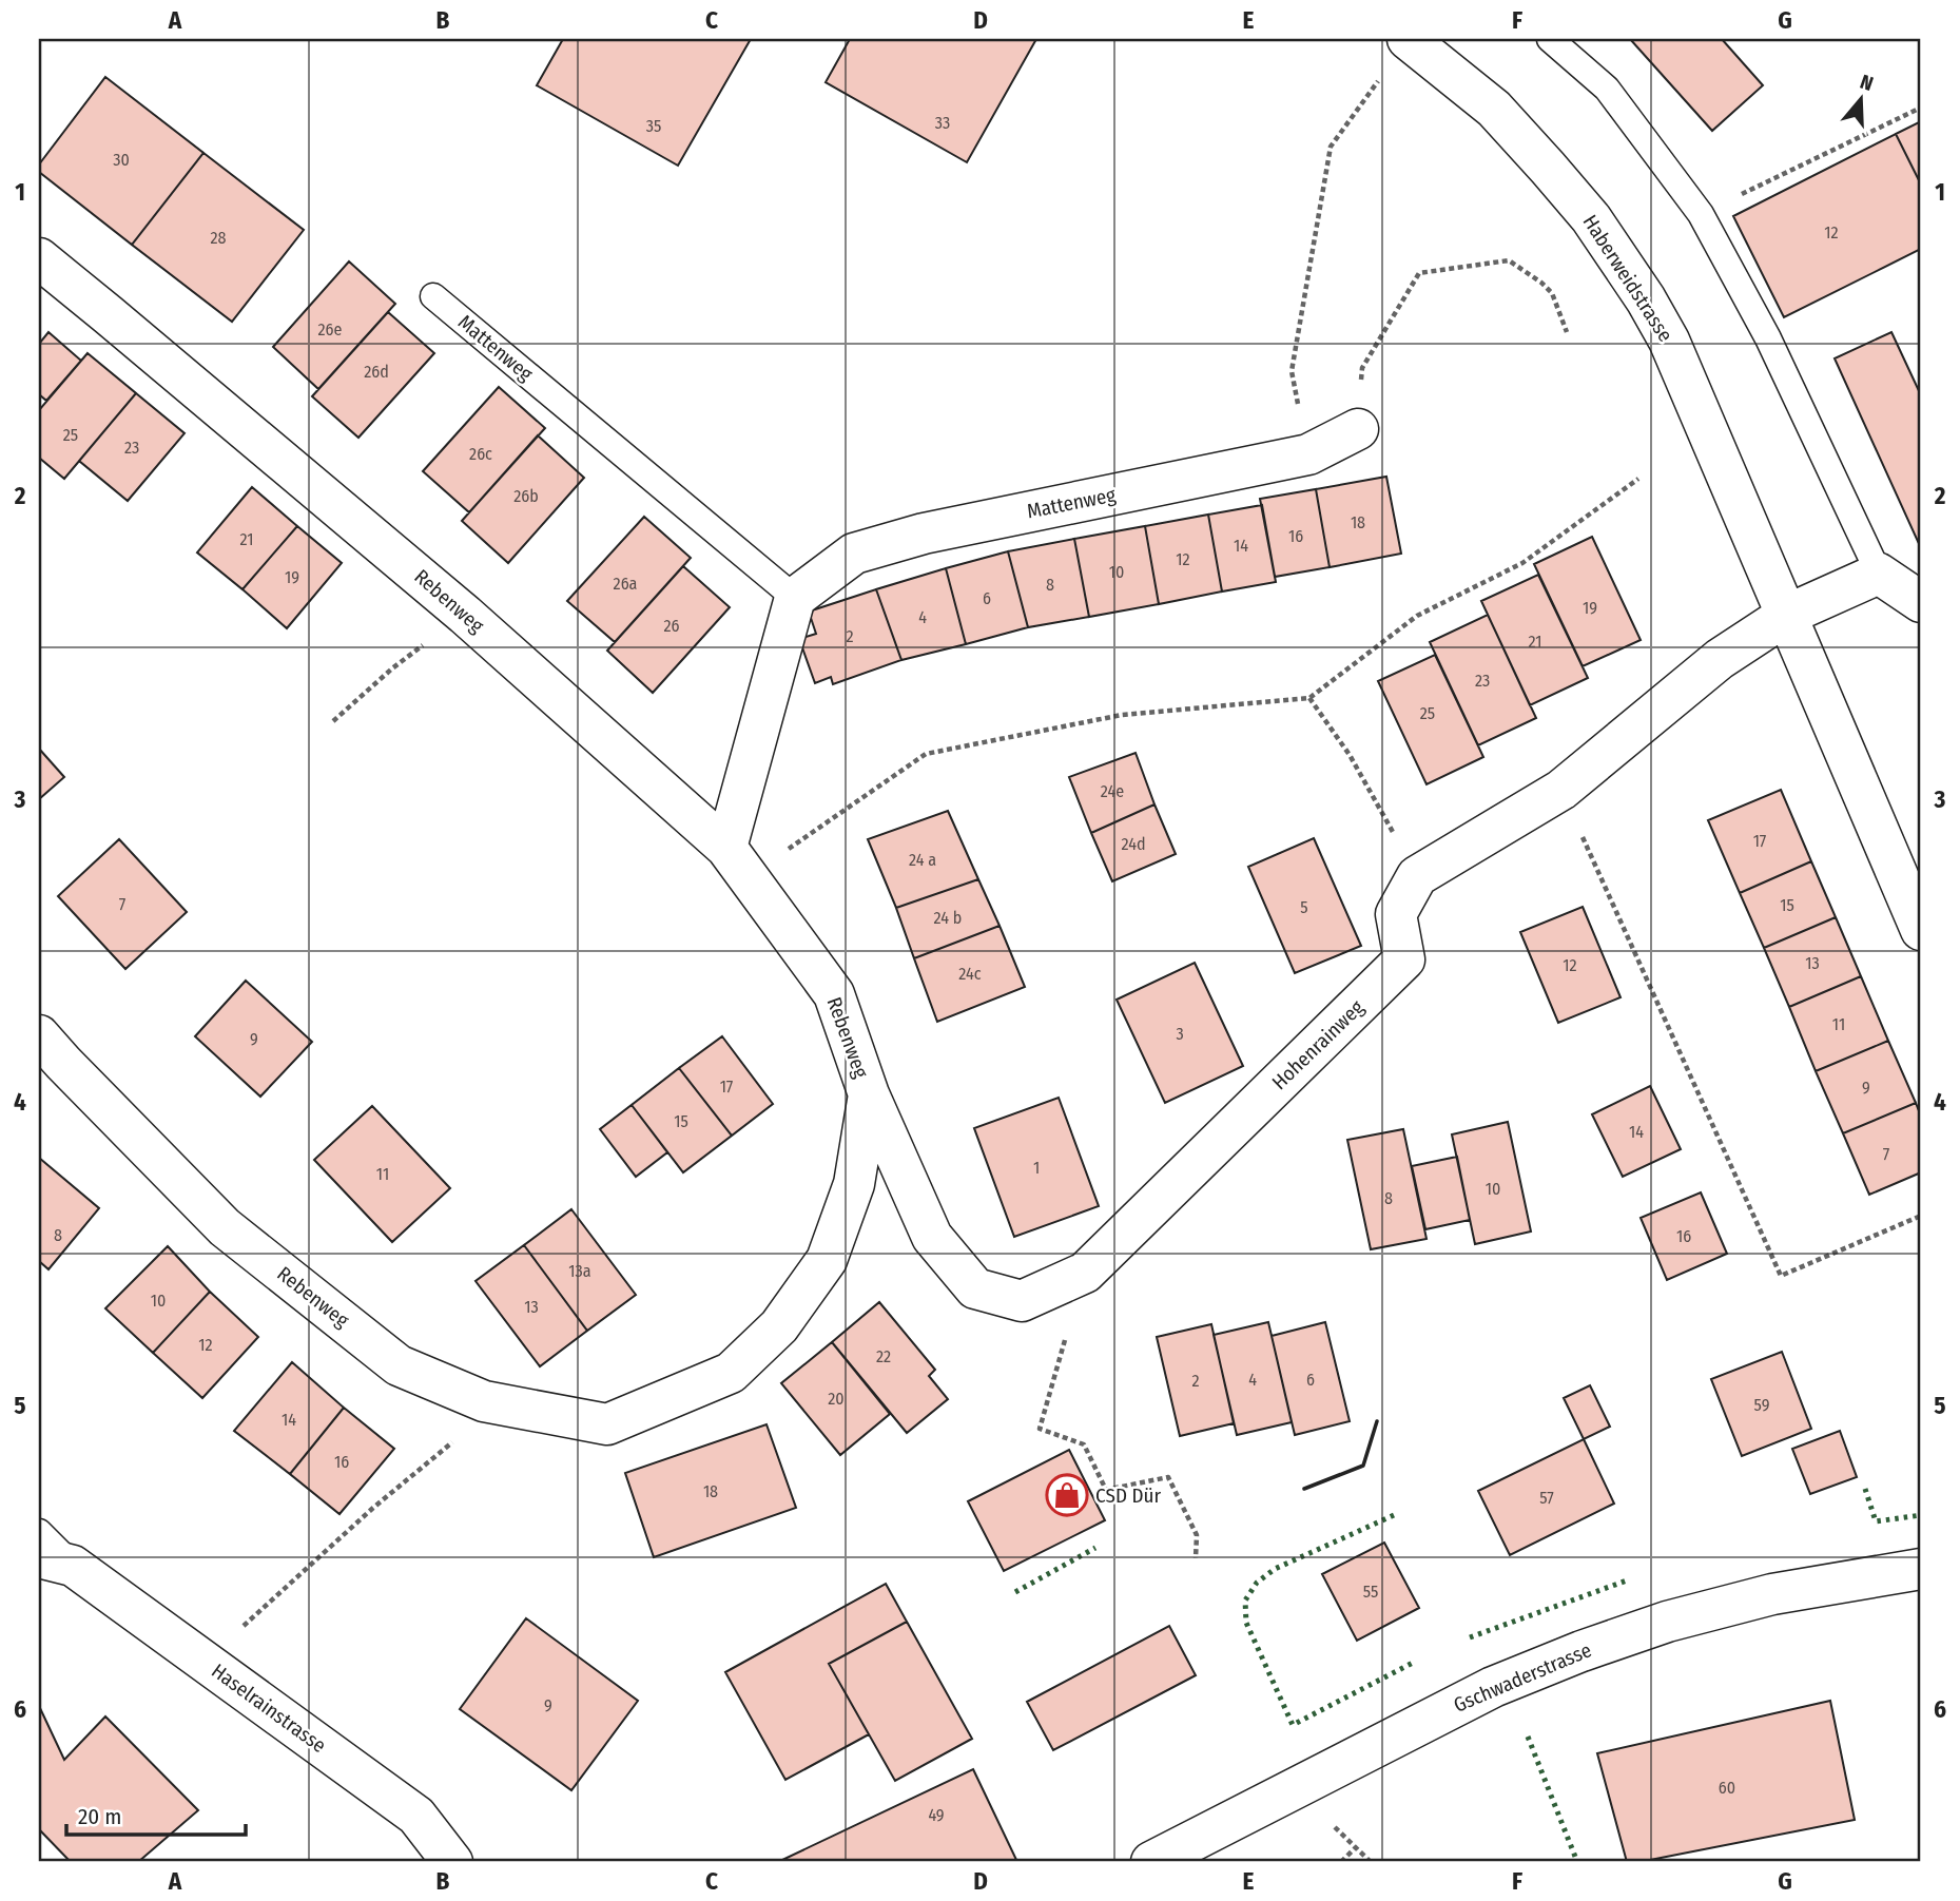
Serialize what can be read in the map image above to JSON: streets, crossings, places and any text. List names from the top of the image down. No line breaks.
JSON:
{"streets":{"street":["Haberweidstrasse","Mattenweg","Rebenweg","Hohenrainweg","Gschwaderstrasse","Haselrainstrasse"]},"crossings":[["Haberweidstrasse","Hohenrainweg"],["Rebenweg","Hohenrainweg"]],"places":{"shop":["CSD Dür"]},"house_numbers":["33","35","30","12","28","26e","26d","25","23","26c","26b","18","16","21","14","12","10","19","26a","8","6","19","4","26","2","21","23","25","24e","17","24d","24 a","7","15","5","24 b","13","12","24c","11","3","9","17","9","15","14","7","1","11","10","8","8","16","13a","10","13","12","22","4","6","2","20","59","14","16","18","57","55","9","60","49"],"scale_bar":"20 m","north":"top","grid":{"columns":["A","B","C","D","E","F","G"],"rows":["1","2","3","4","5","6"]}}
